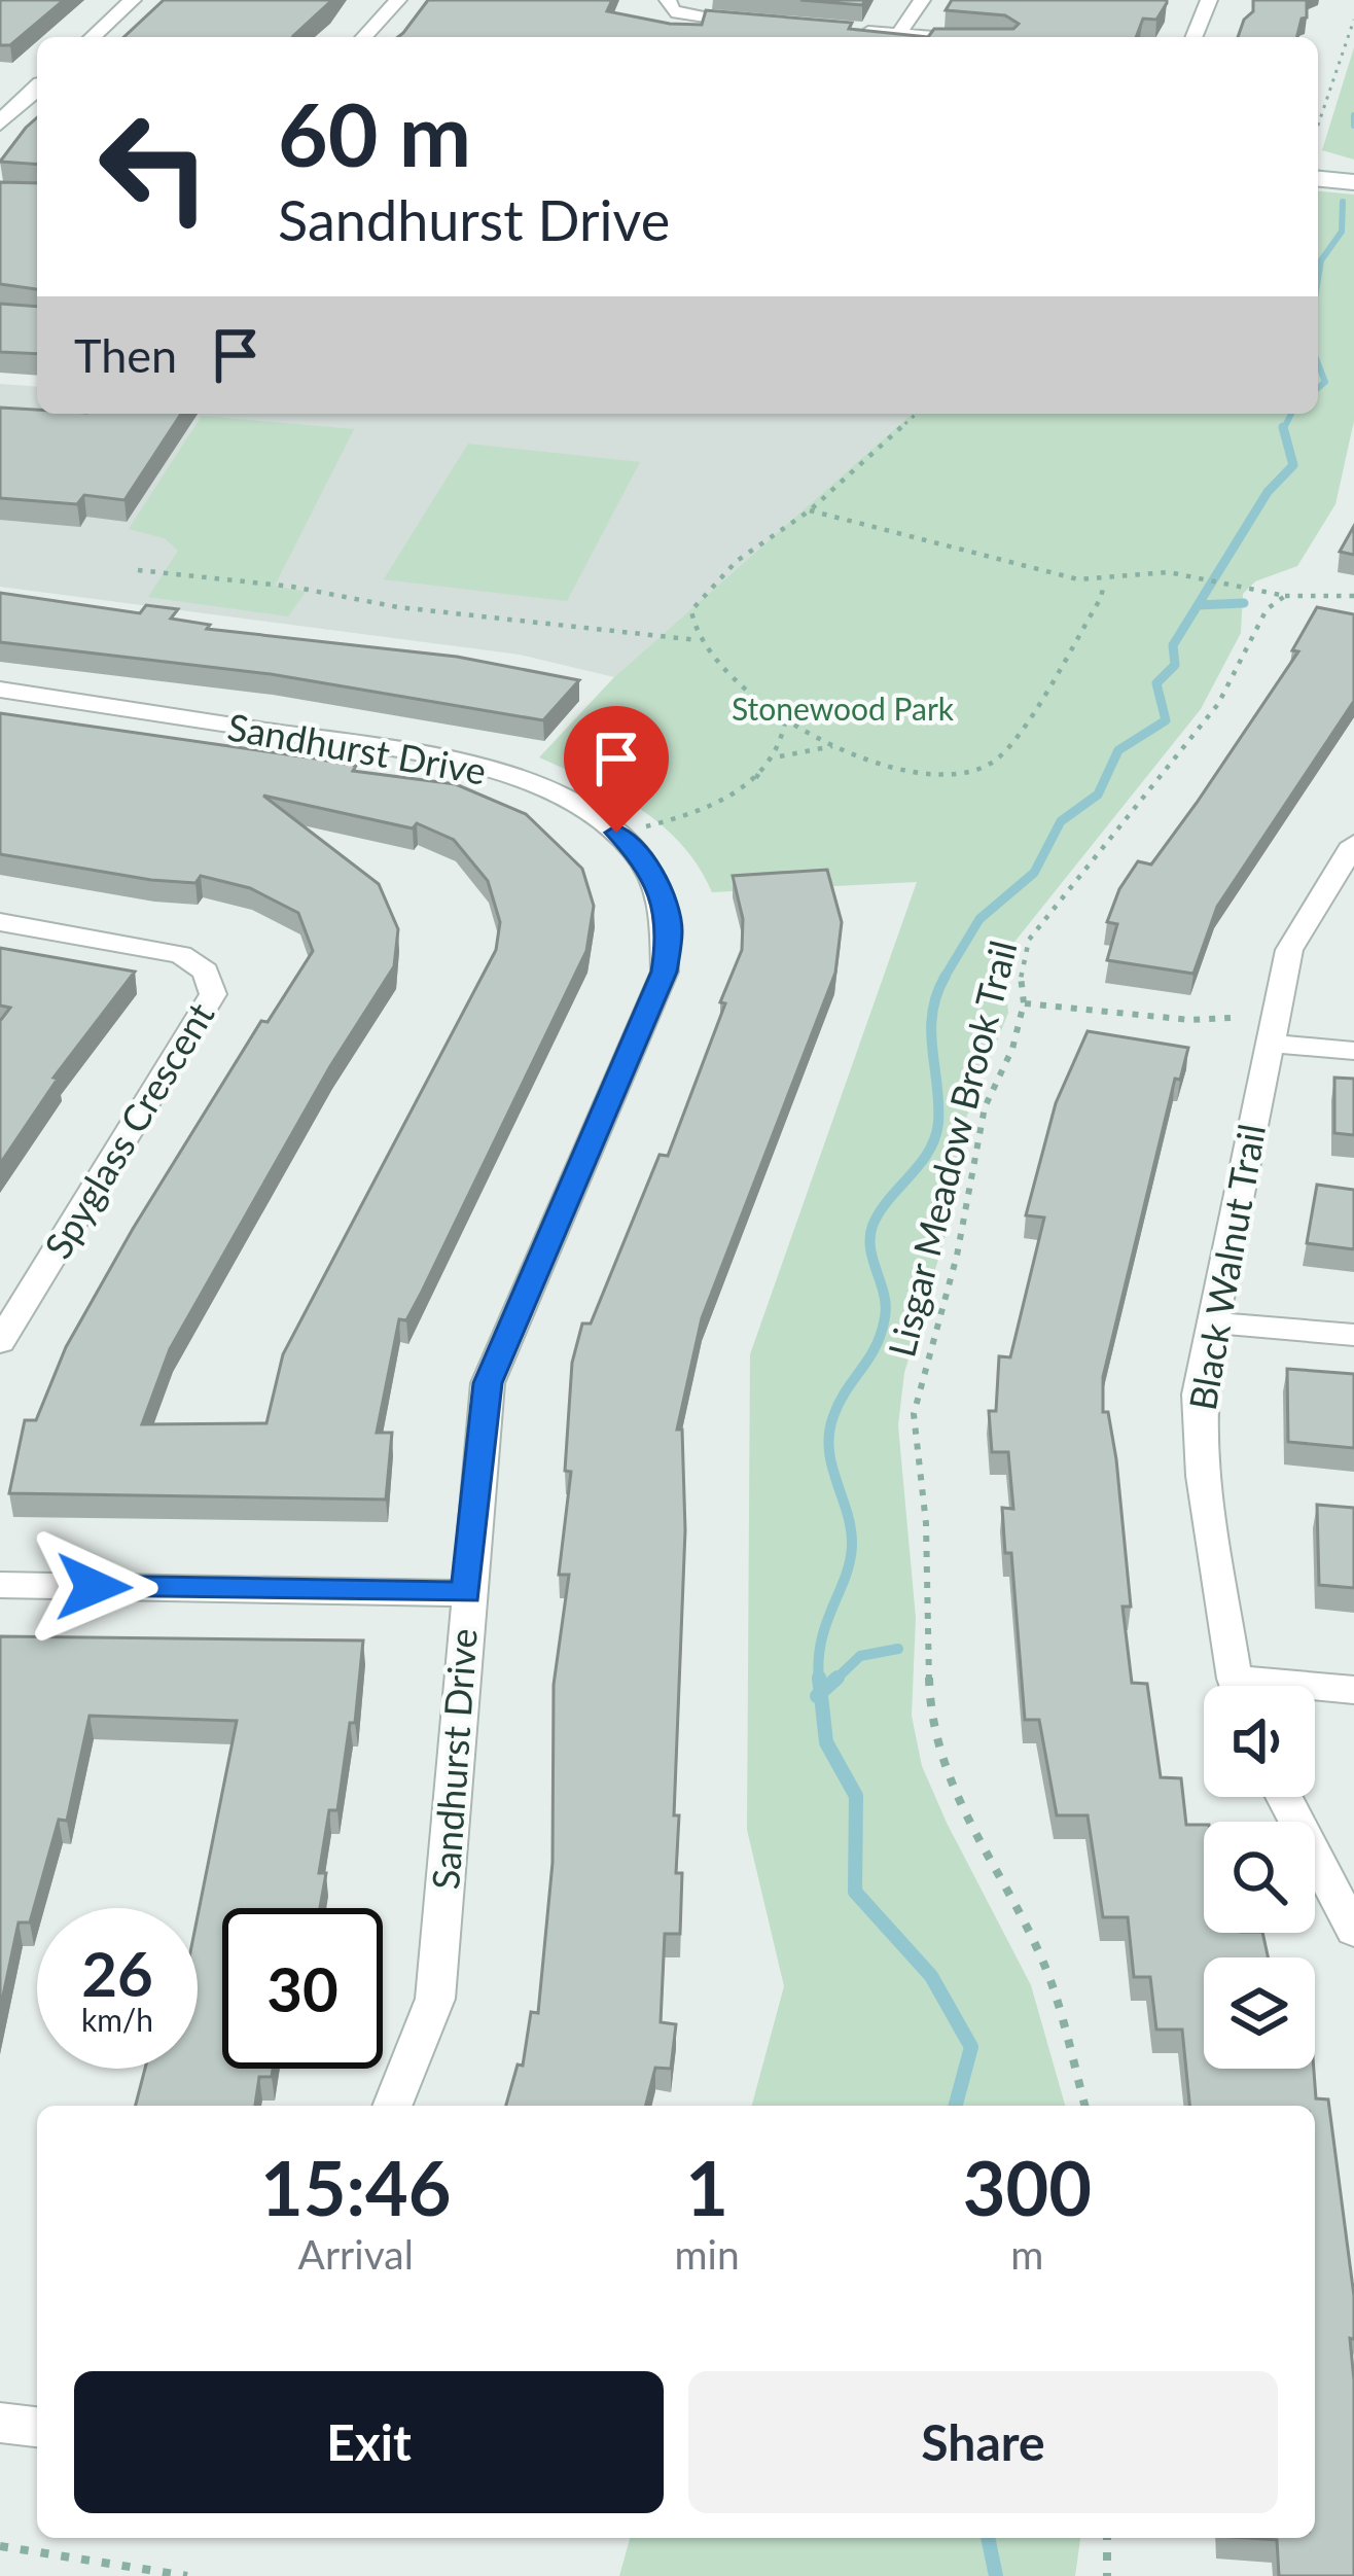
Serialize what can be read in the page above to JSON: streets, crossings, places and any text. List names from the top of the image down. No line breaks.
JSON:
{"streets":{"street":["Sandhurst Drive","Spyglass Crescent","Black Walnut Trail"],"path":["Lisgar Meadow Brook Trail"]},"parks":["Stonewood Park"],"page":{"turn":["60 m","Sandhurst Drive"],"then":"Then","speed":"26 km/h","limit":"30","eta":["15:46","Arrival","1","min","300","m"],"buttons":["Exit","Share"]}}
